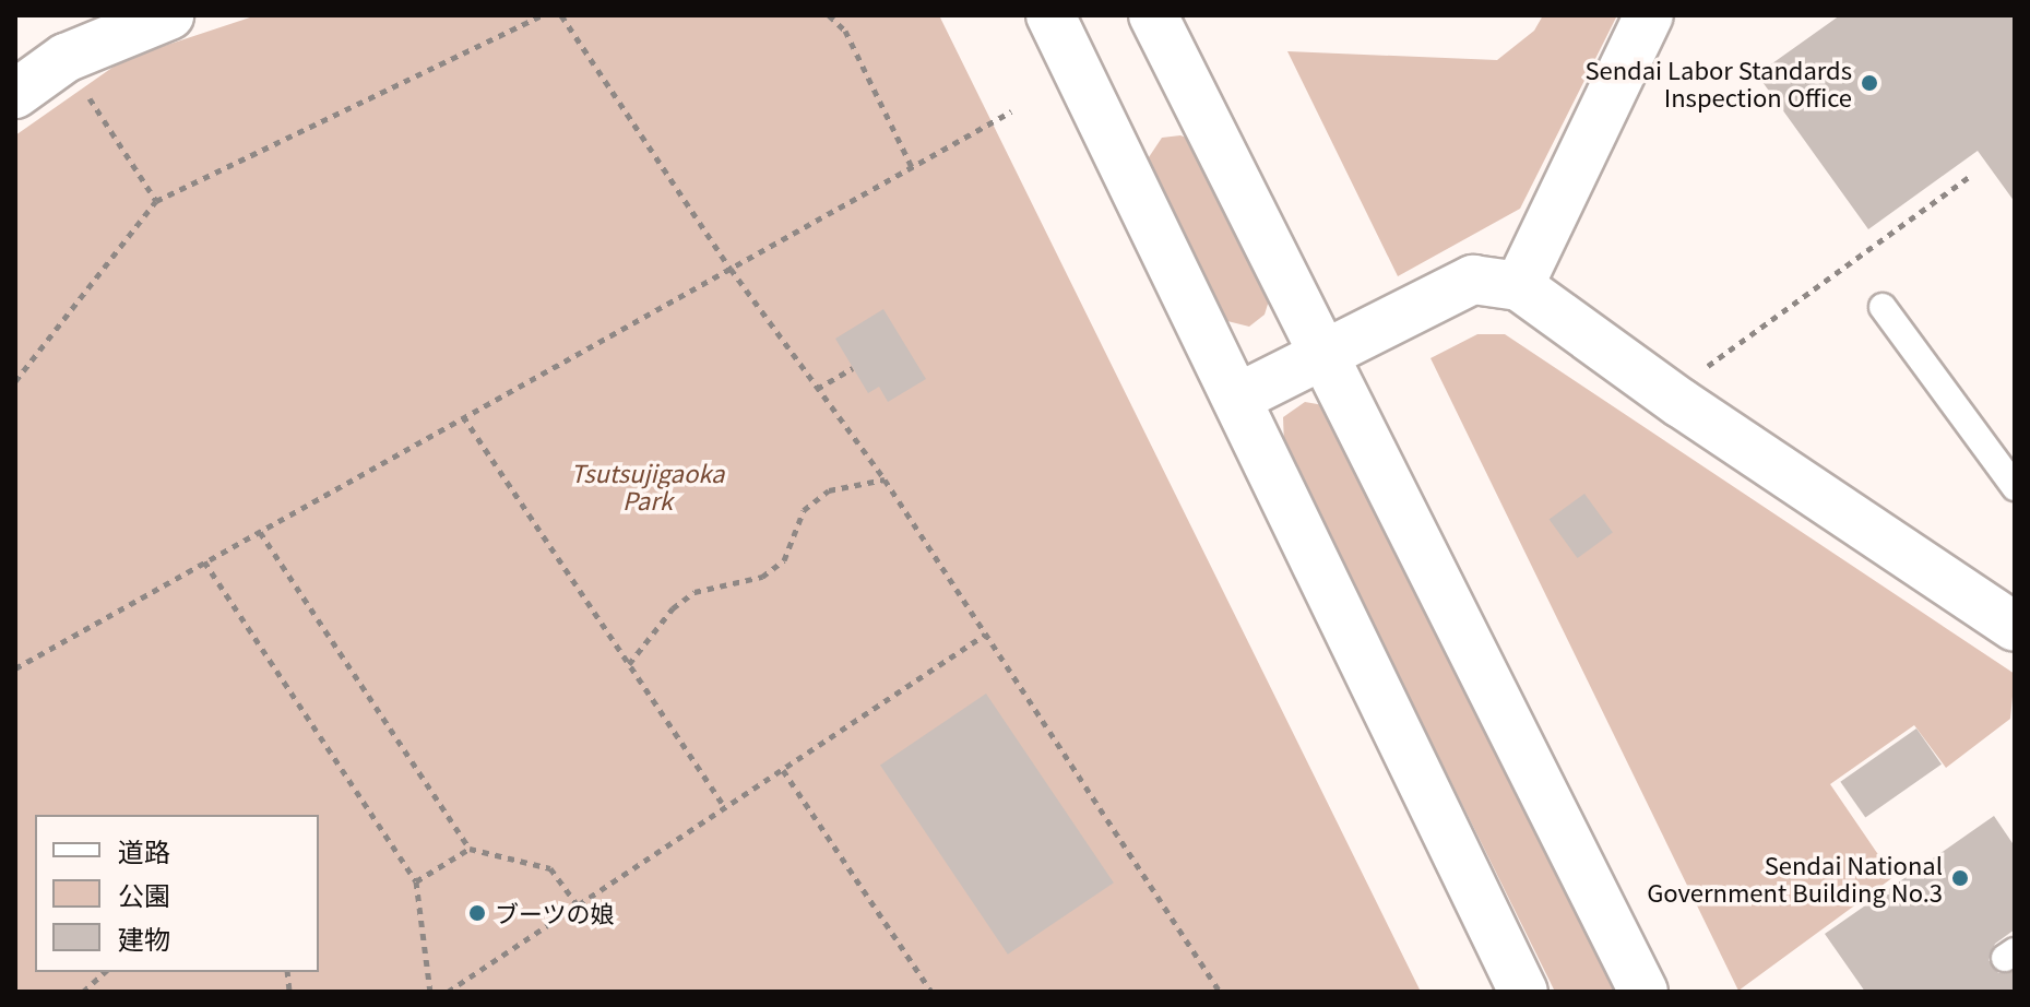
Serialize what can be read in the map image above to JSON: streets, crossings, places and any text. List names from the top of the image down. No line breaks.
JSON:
{"parks":["Tsutsujigaoka Park"],"places":["Sendai Labor Standards Inspection Office","Sendai National Government Building No.3","ブーツの娘"],"legend":["道路","公園","建物"]}
